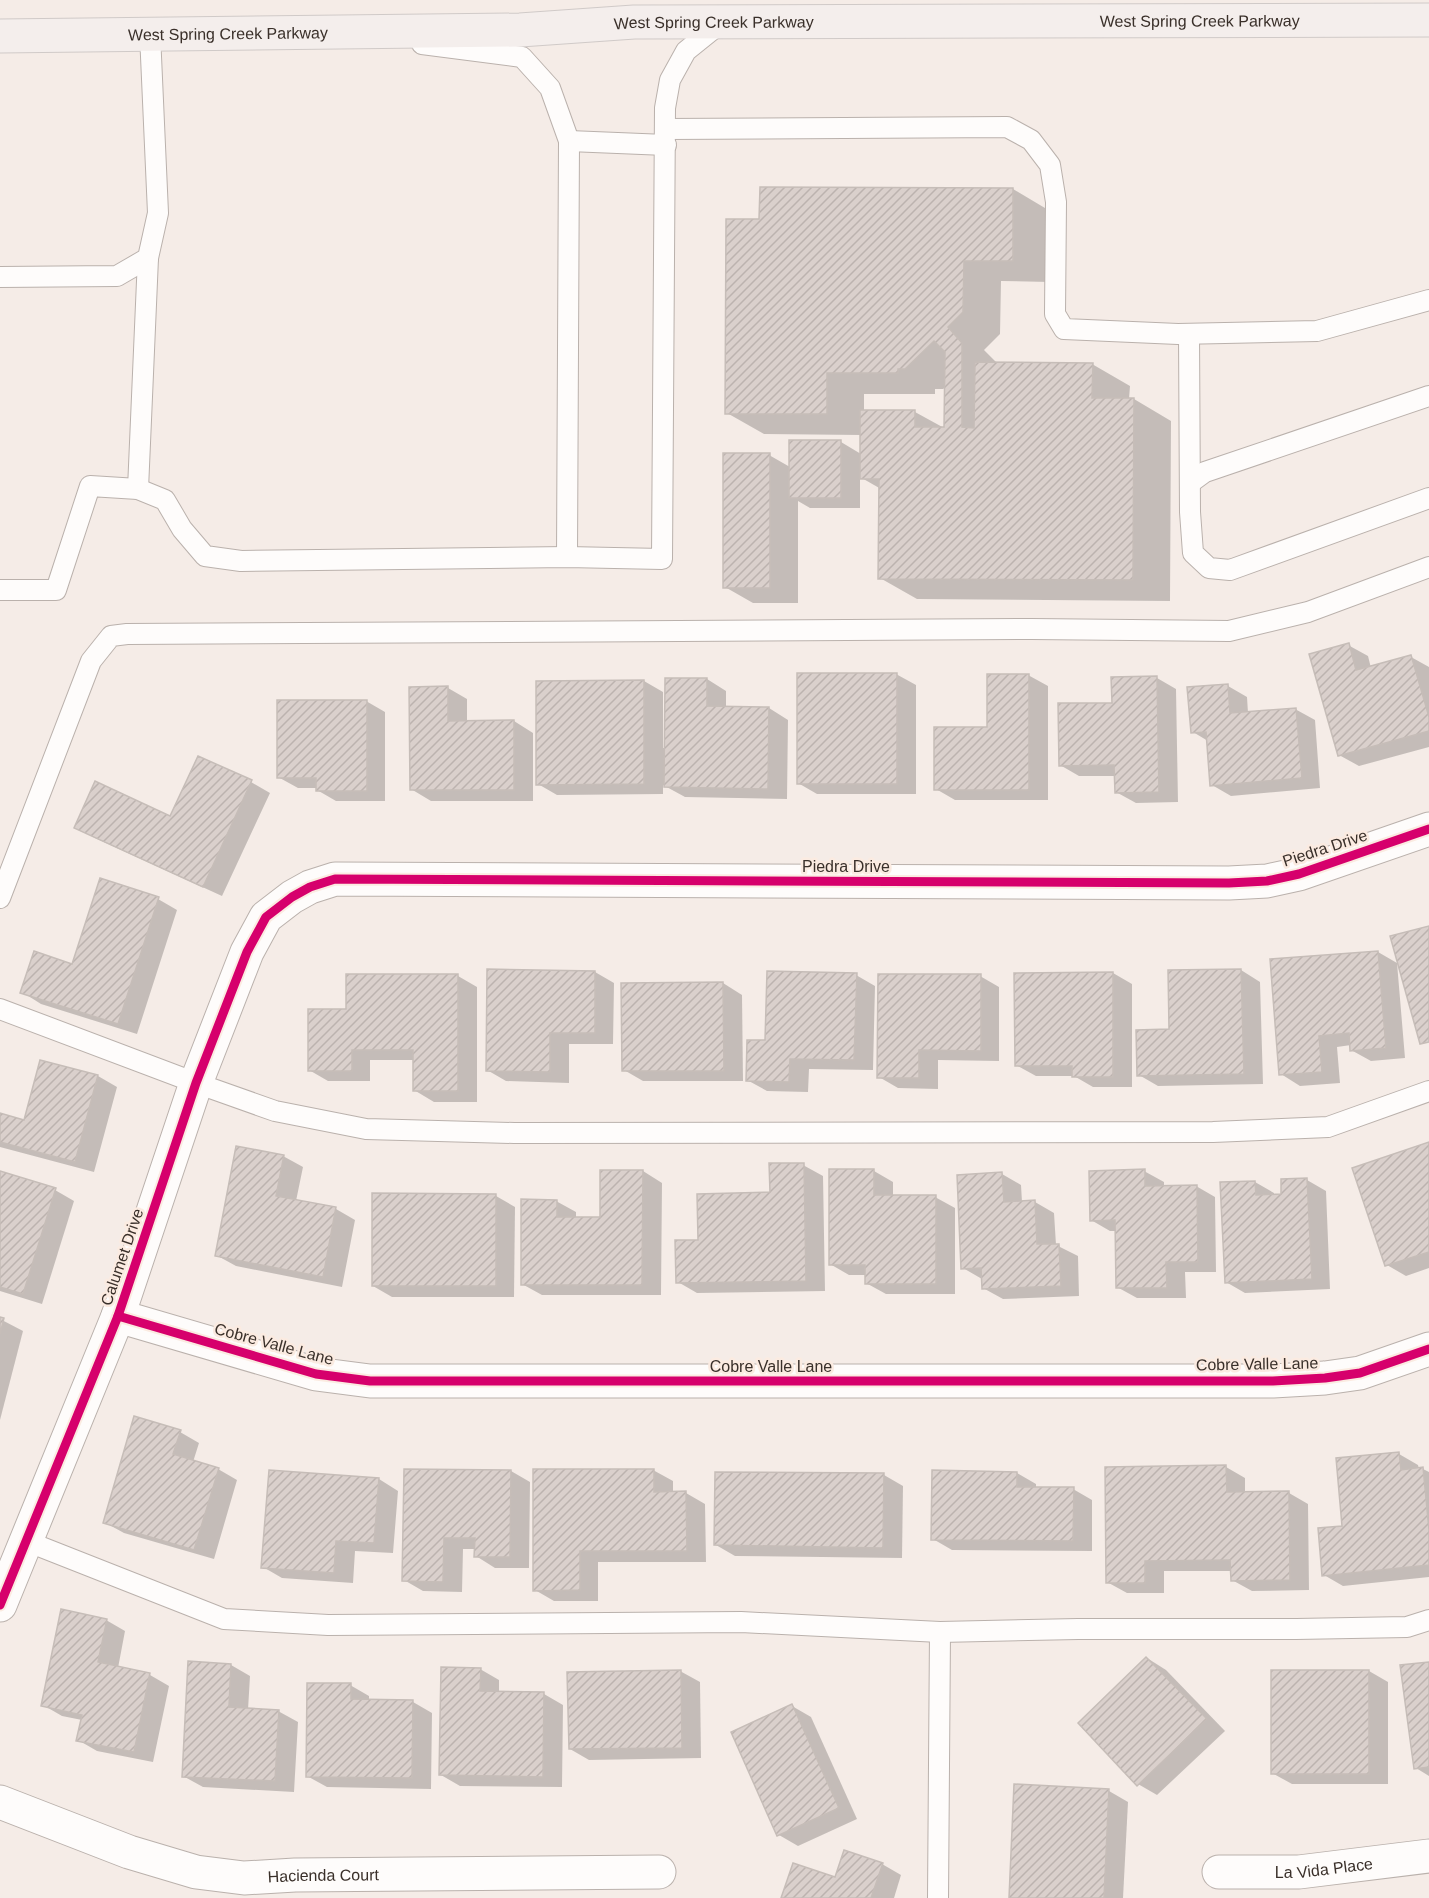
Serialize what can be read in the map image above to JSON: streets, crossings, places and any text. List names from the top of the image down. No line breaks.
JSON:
{"streets":{"main road":["West Spring Creek Parkway"],"street":["Piedra Drive","Calumet Drive","Cobre Valle Lane","La Vida Place","Hacienda Court"]},"crossings":[["Piedra Drive","Calumet Drive"],["Calumet Drive","Cobre Valle Lane"]]}
